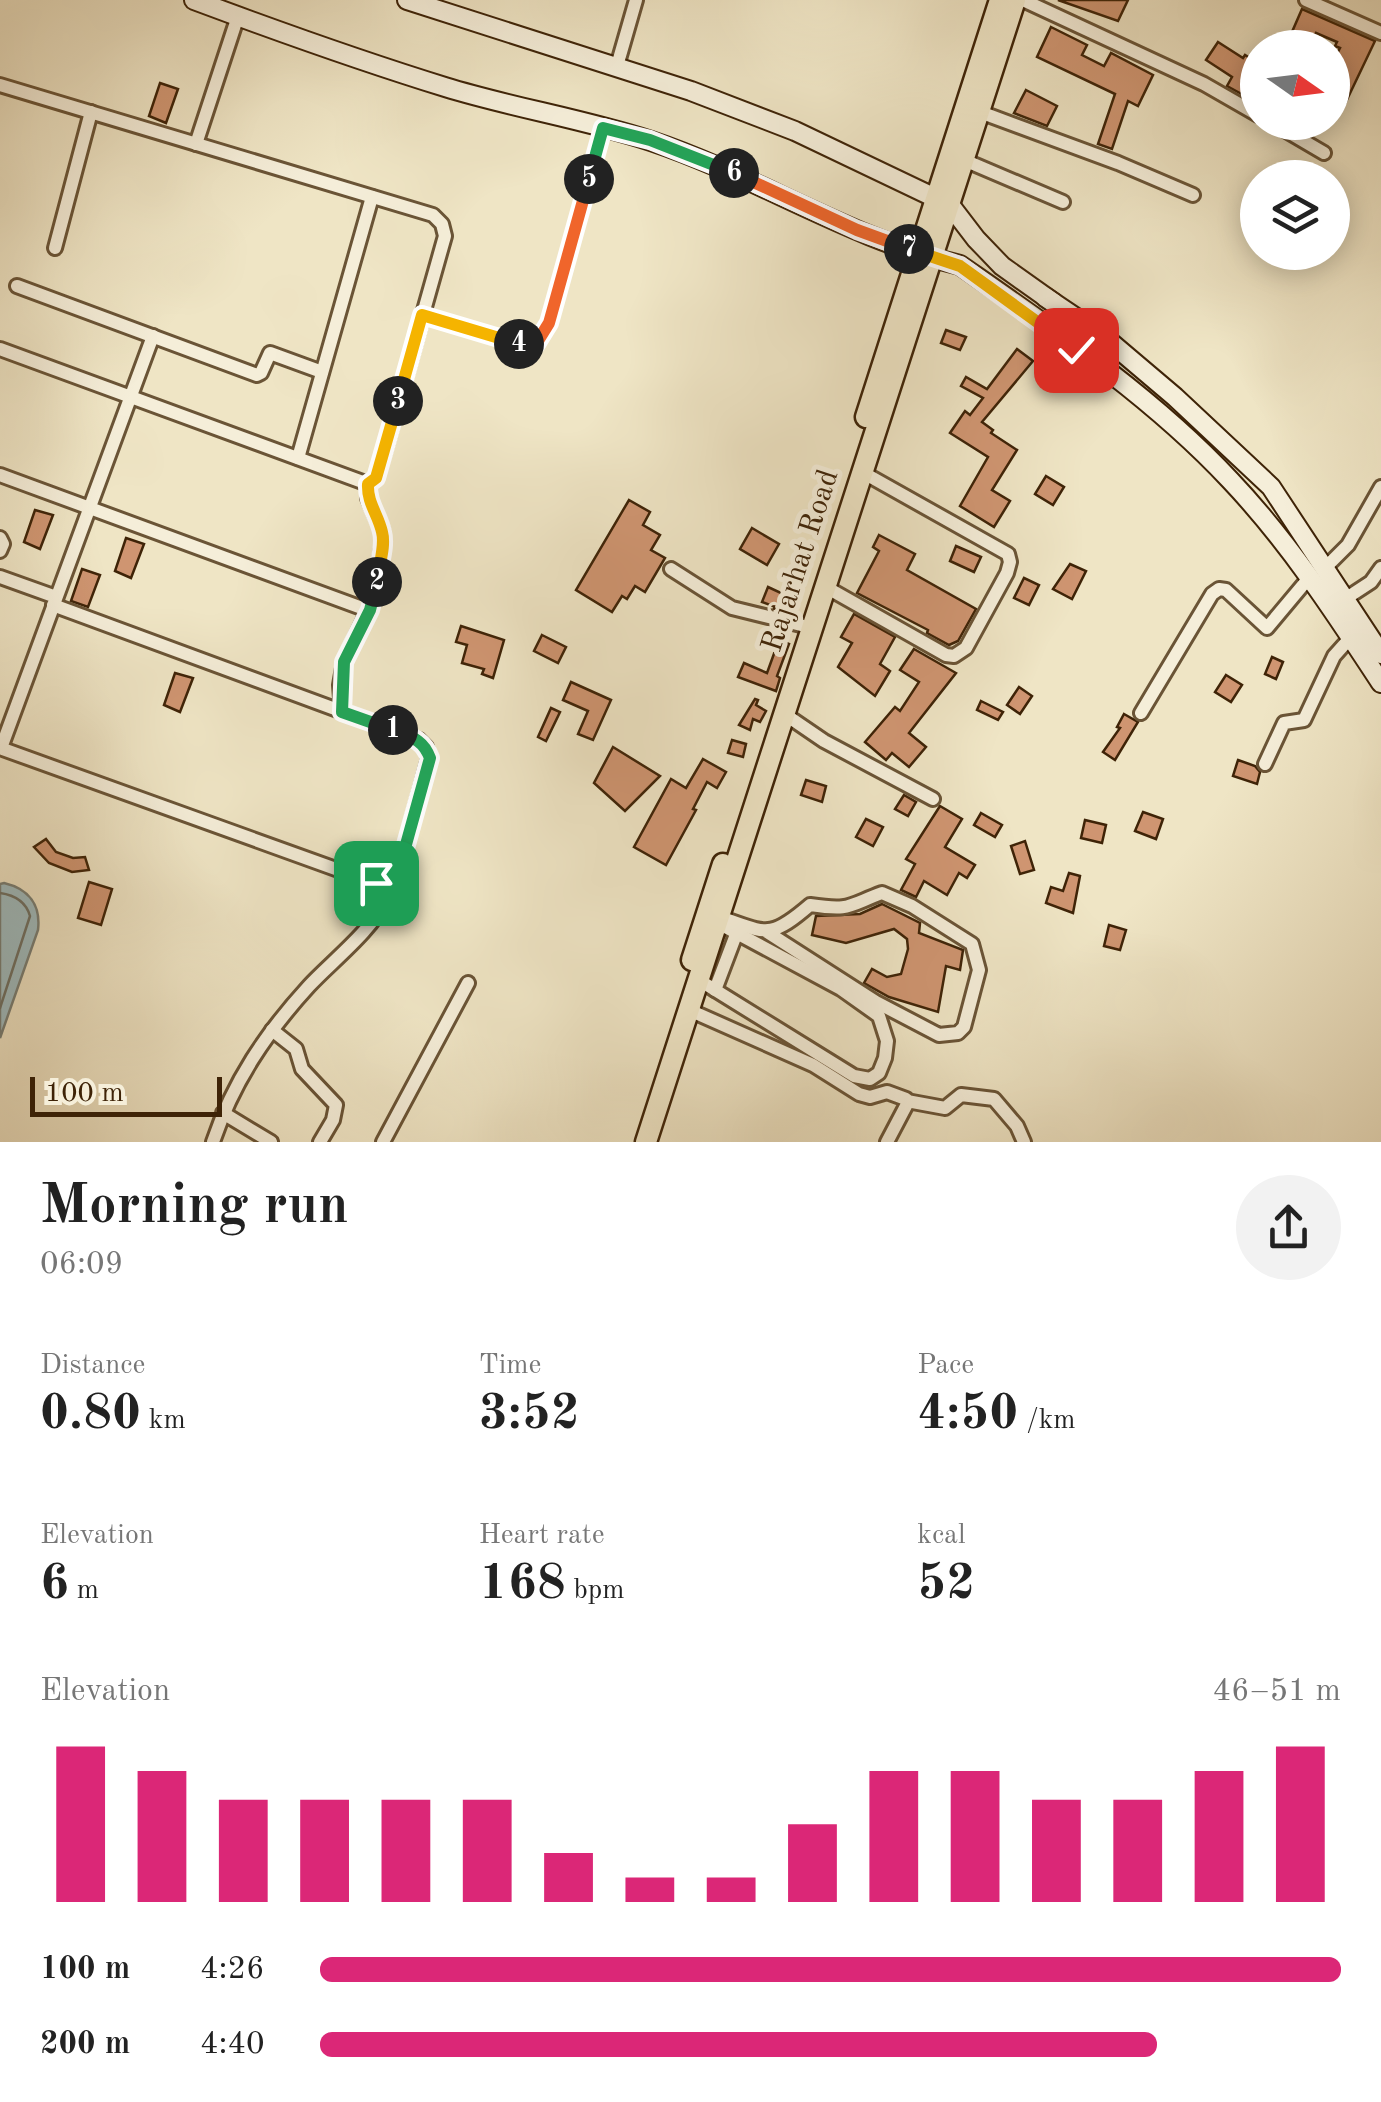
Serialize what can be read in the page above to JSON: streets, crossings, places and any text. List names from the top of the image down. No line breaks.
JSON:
{"streets":{"main road":["Rajarhat Road"]},"scale_bar":"100 m","north":"right","page":{"pins":["6","5","7","4","3","2","1"],"scale":"100 m","heading":["Morning run","06:09"],"stats":[["Distance","0.80 km"],["Time","3:52"],["Pace","4:50 /km"],["Elevation","6 m"],["Heart rate","168 bpm"],["kcal","52"]],"chart":["Elevation","46–51 m"],"list":[{"name":"100 m","note":"4:26"},{"name":"200 m","note":"4:40"}]}}
